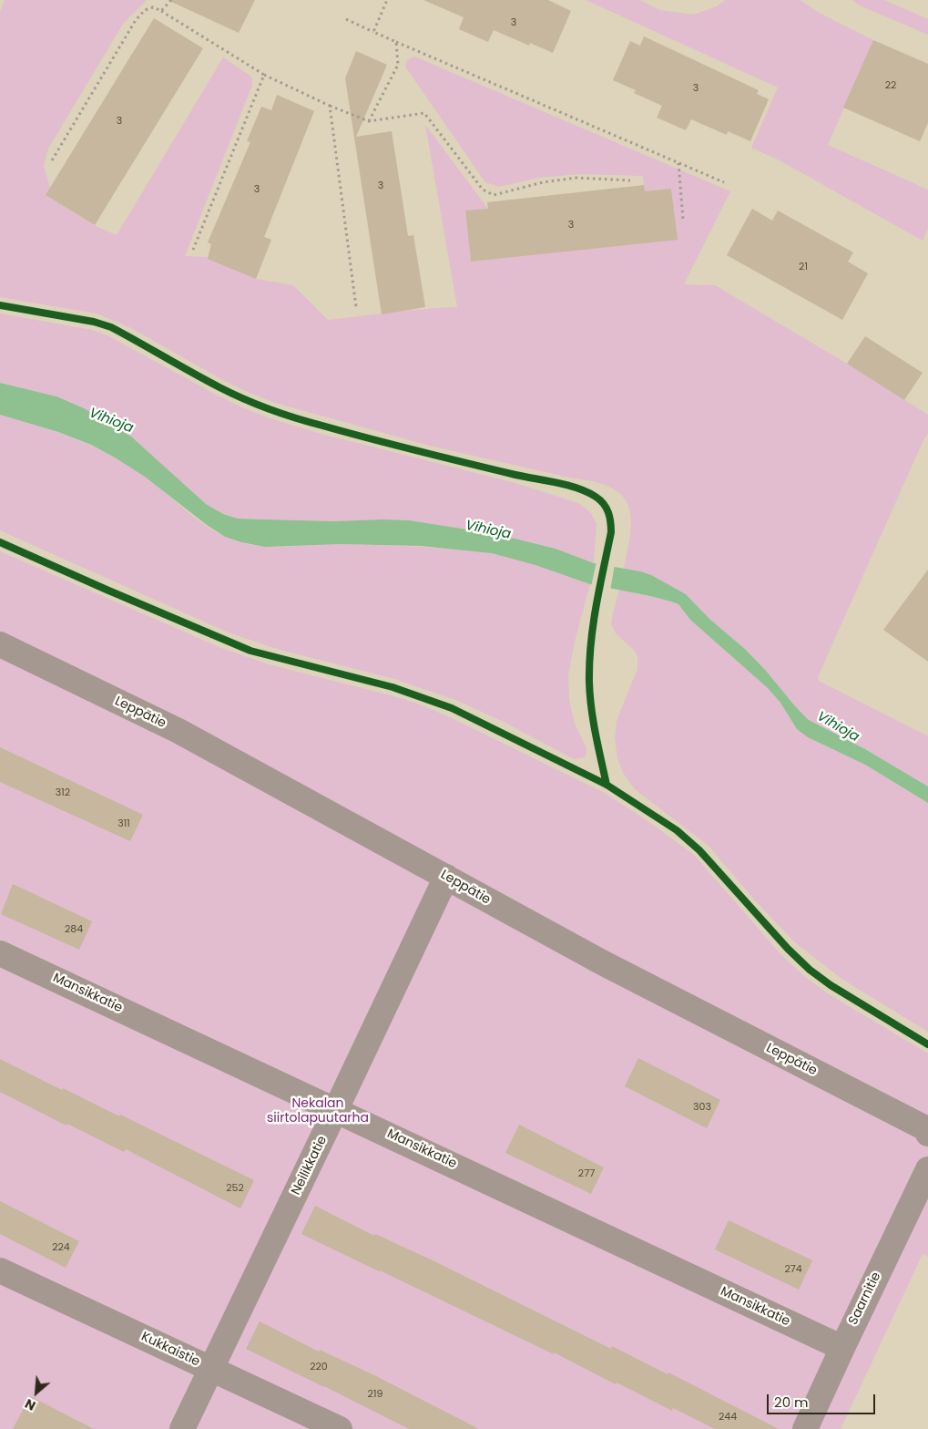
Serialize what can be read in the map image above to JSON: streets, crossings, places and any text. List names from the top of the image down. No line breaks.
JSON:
{"streets":{"lane":["Leppätie","Mansikkatie","Neilikkatie","Saarnitie","Kukkaistie"]},"crossings":[["Leppätie","Neilikkatie"],["Mansikkatie","Neilikkatie"],["Mansikkatie","Saarnitie"],["Neilikkatie","Kukkaistie"]],"water":["Vihioja"],"parks":["Nekalan siirtolapuutarha"],"house_numbers":["3","22","3","3","3","3","3","21","312","311","284","303","277","252","224","274","220","219","244"],"scale_bar":"20 m","north":"bottom left"}
